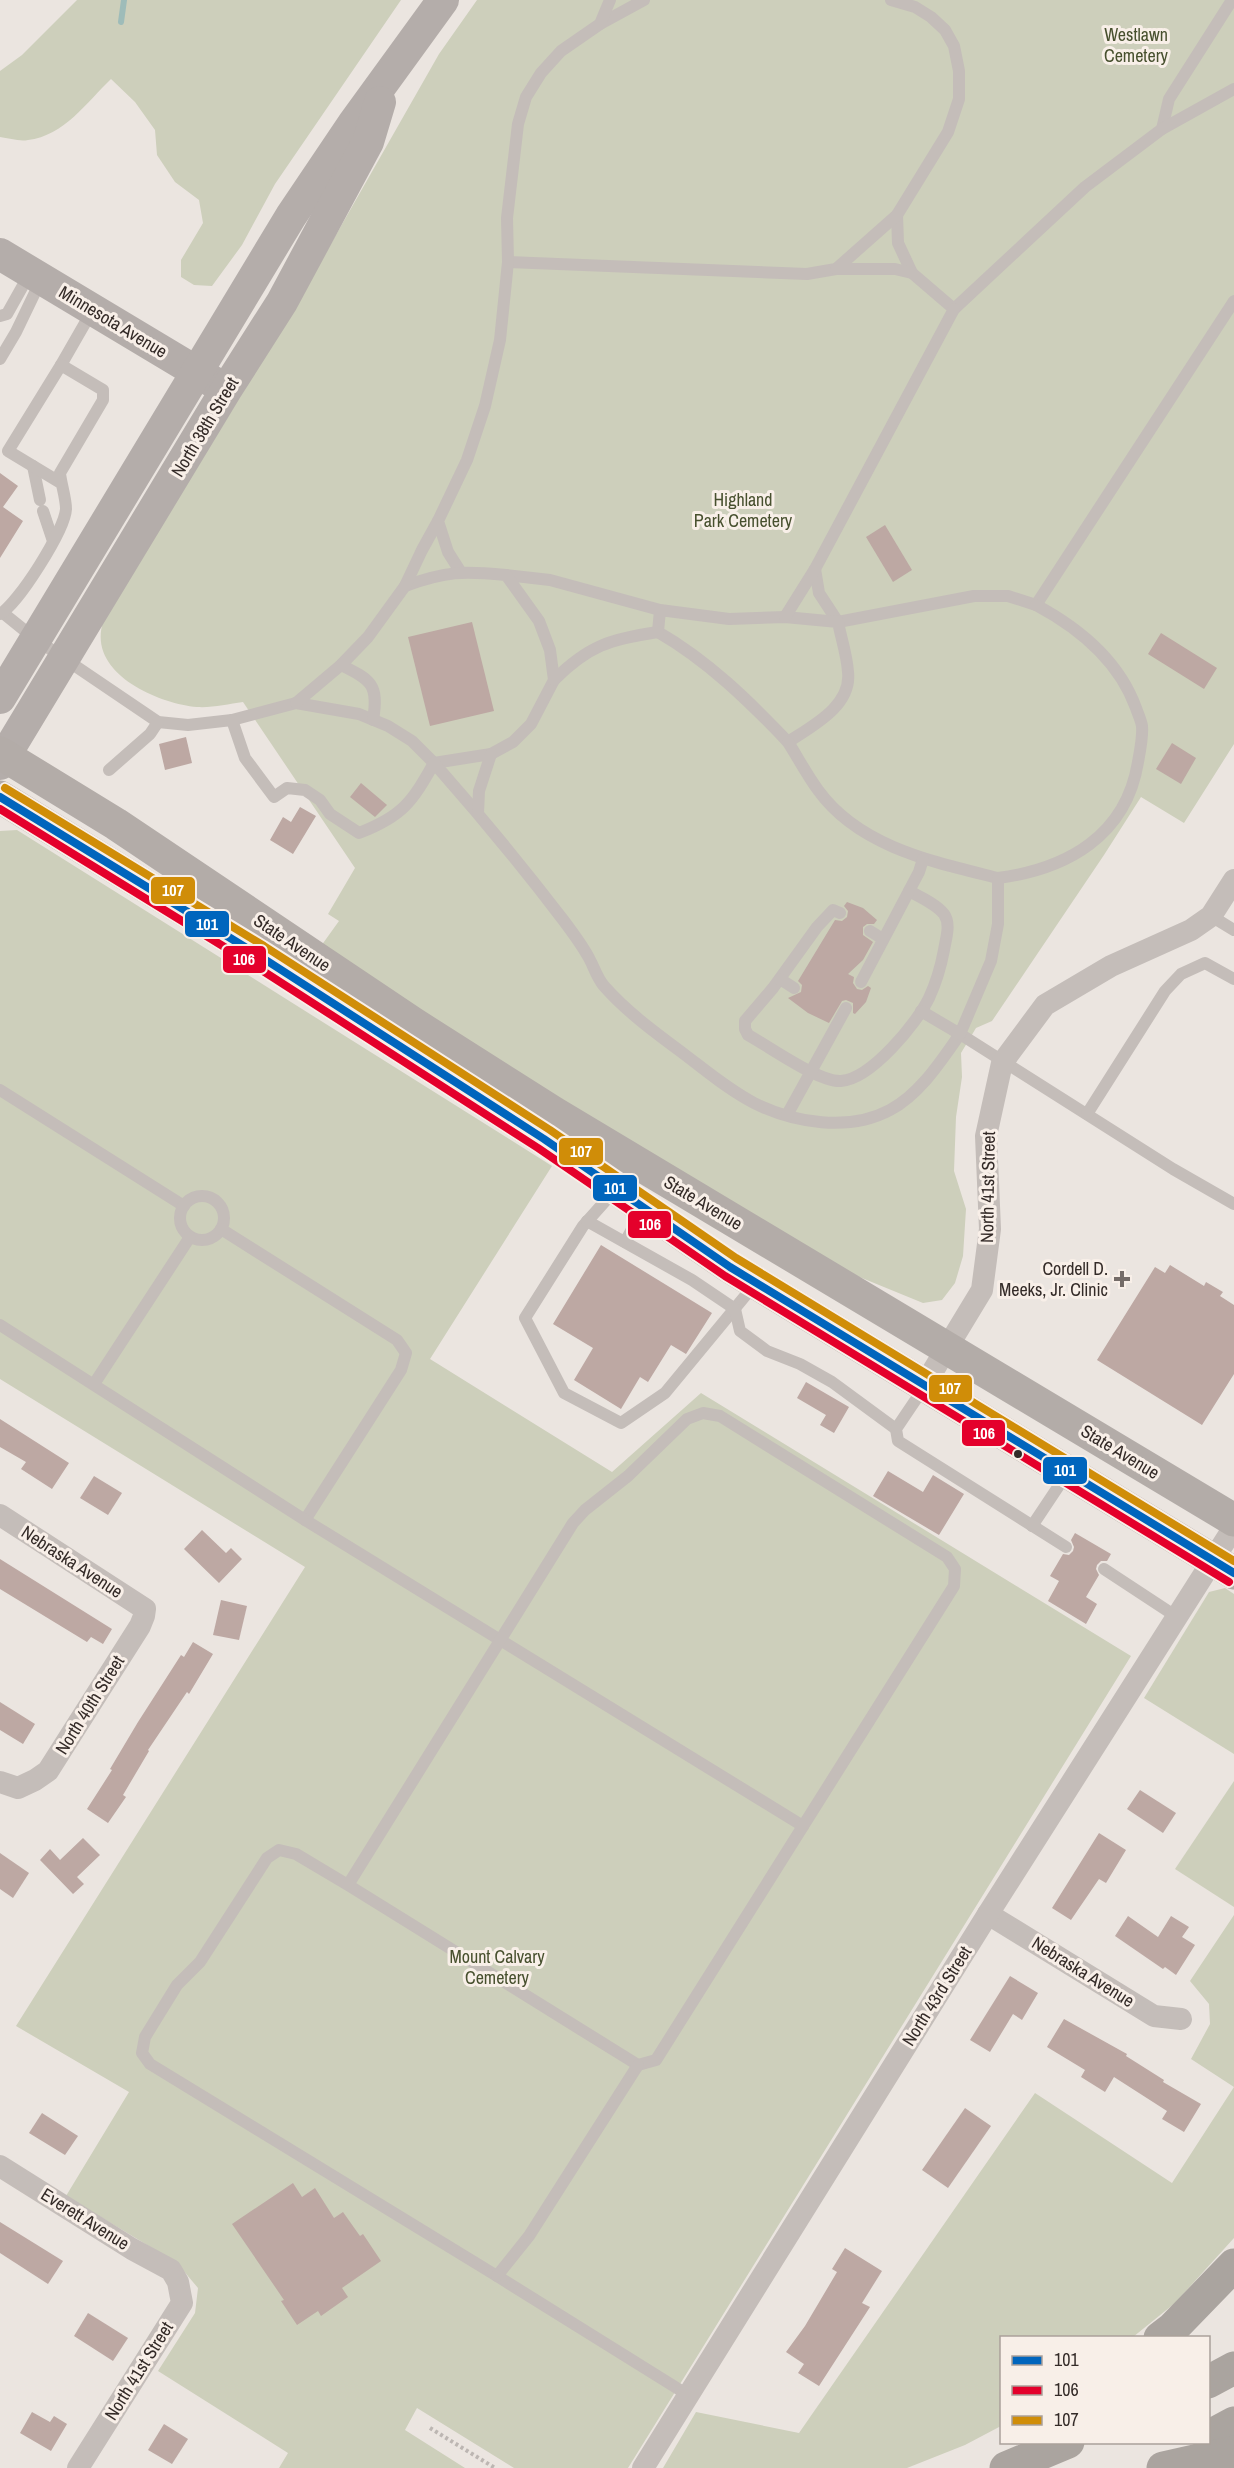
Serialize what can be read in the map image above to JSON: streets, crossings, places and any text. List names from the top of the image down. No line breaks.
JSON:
{"streets":{"main road":["Minnesota Avenue","North 38th Street","State Avenue"],"street":["North 41st Street","Nebraska Avenue","North 40th Street","North 43rd Street","Everett Avenue"]},"crossings":[["Minnesota Avenue","North 38th Street"],["North 38th Street","State Avenue"],["State Avenue","North 41st Street"],["State Avenue","North 43rd Street"],["North 41st Street","Everett Avenue"],["Nebraska Avenue","North 40th Street"],["Nebraska Avenue","North 43rd Street"]],"parks":["Westlawn Cemetery","Highland Park Cemetery","Mount Calvary Cemetery"],"places":{"health":["Cordell D. Meeks, Jr. Clinic"]},"lines":["transit line 107","transit line 101","transit line 106"],"legend":["101","106","107"]}
